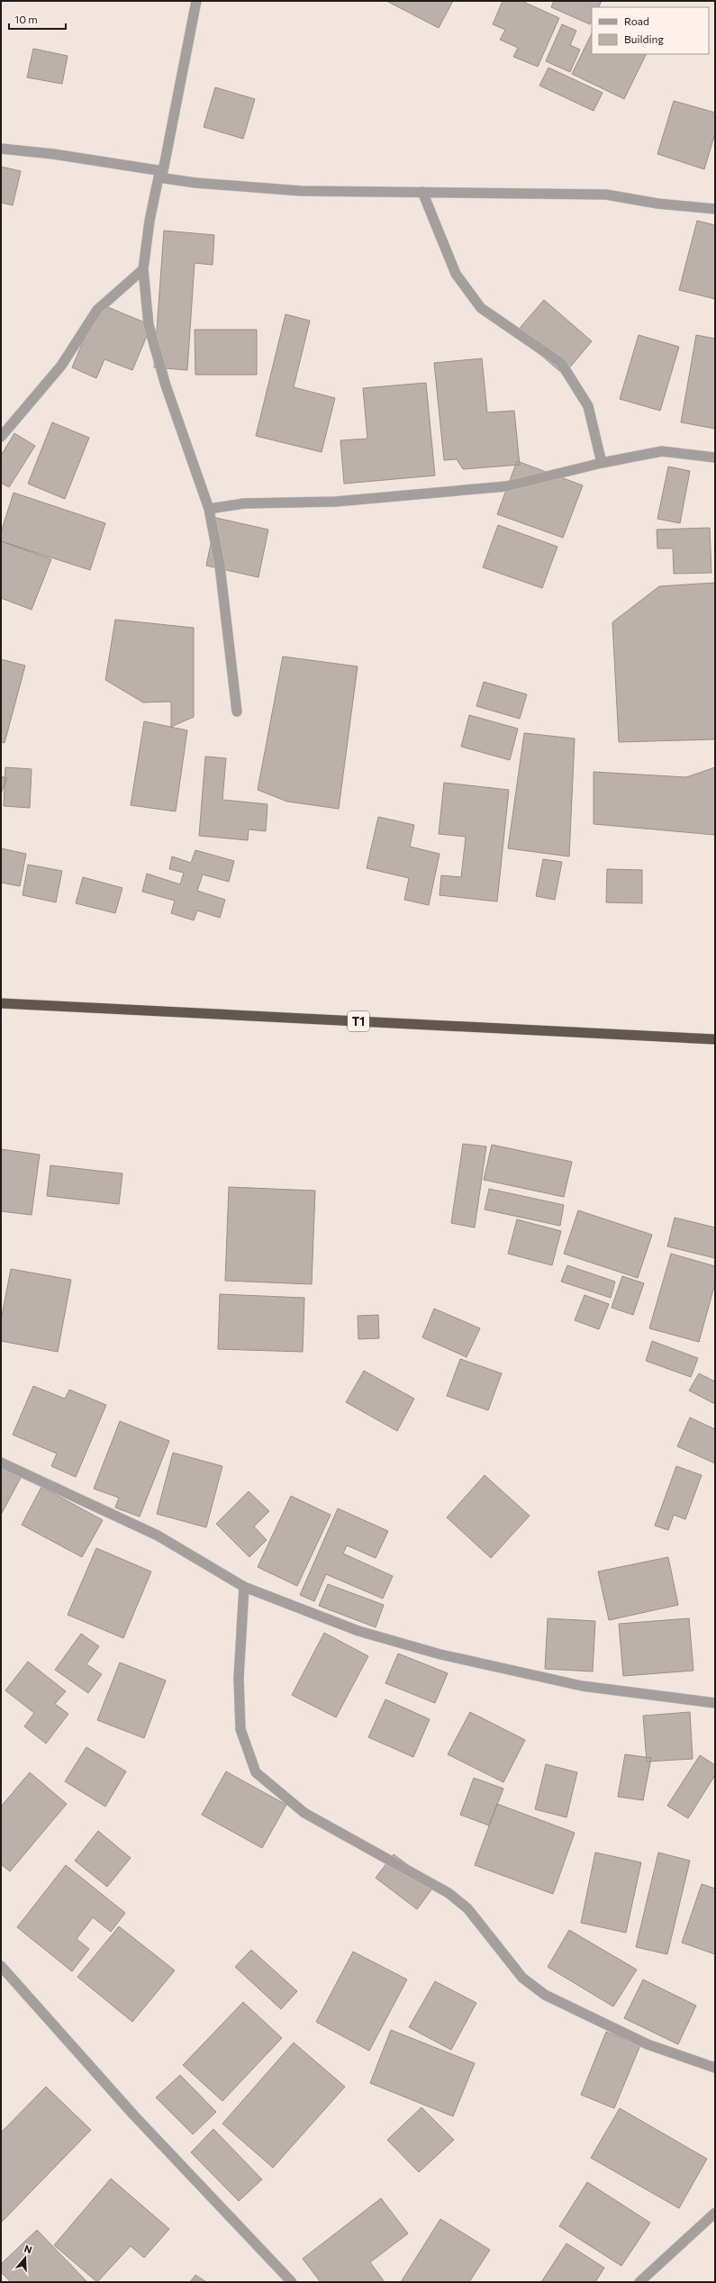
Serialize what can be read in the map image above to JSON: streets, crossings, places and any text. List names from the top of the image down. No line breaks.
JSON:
{"streets":{"highway":["T1"]},"legend":["Road","Building"],"scale_bar":"10 m","north":"top"}
